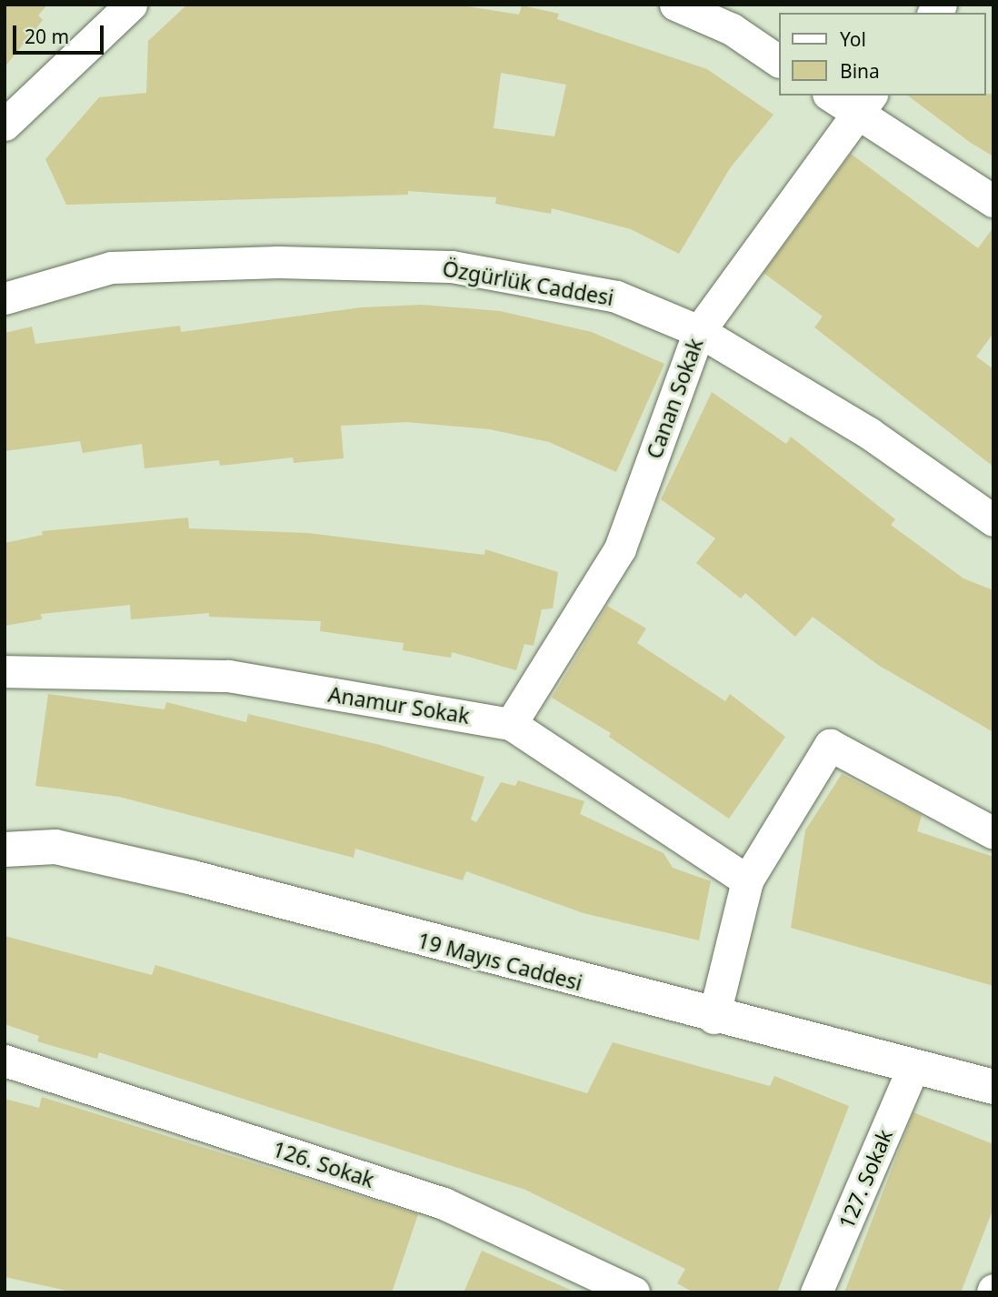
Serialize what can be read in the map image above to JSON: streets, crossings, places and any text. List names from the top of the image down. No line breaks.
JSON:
{"streets":{"main road":["19 Mayıs Caddesi"],"street":["Özgürlük Caddesi","Canan Sokak","Anamur Sokak","126. Sokak","127. Sokak"]},"crossings":[["Özgürlük Caddesi","Canan Sokak"],["Canan Sokak","Anamur Sokak"],["19 Mayıs Caddesi","127. Sokak"]],"legend":["Yol","Bina"],"scale_bar":"20 m"}
